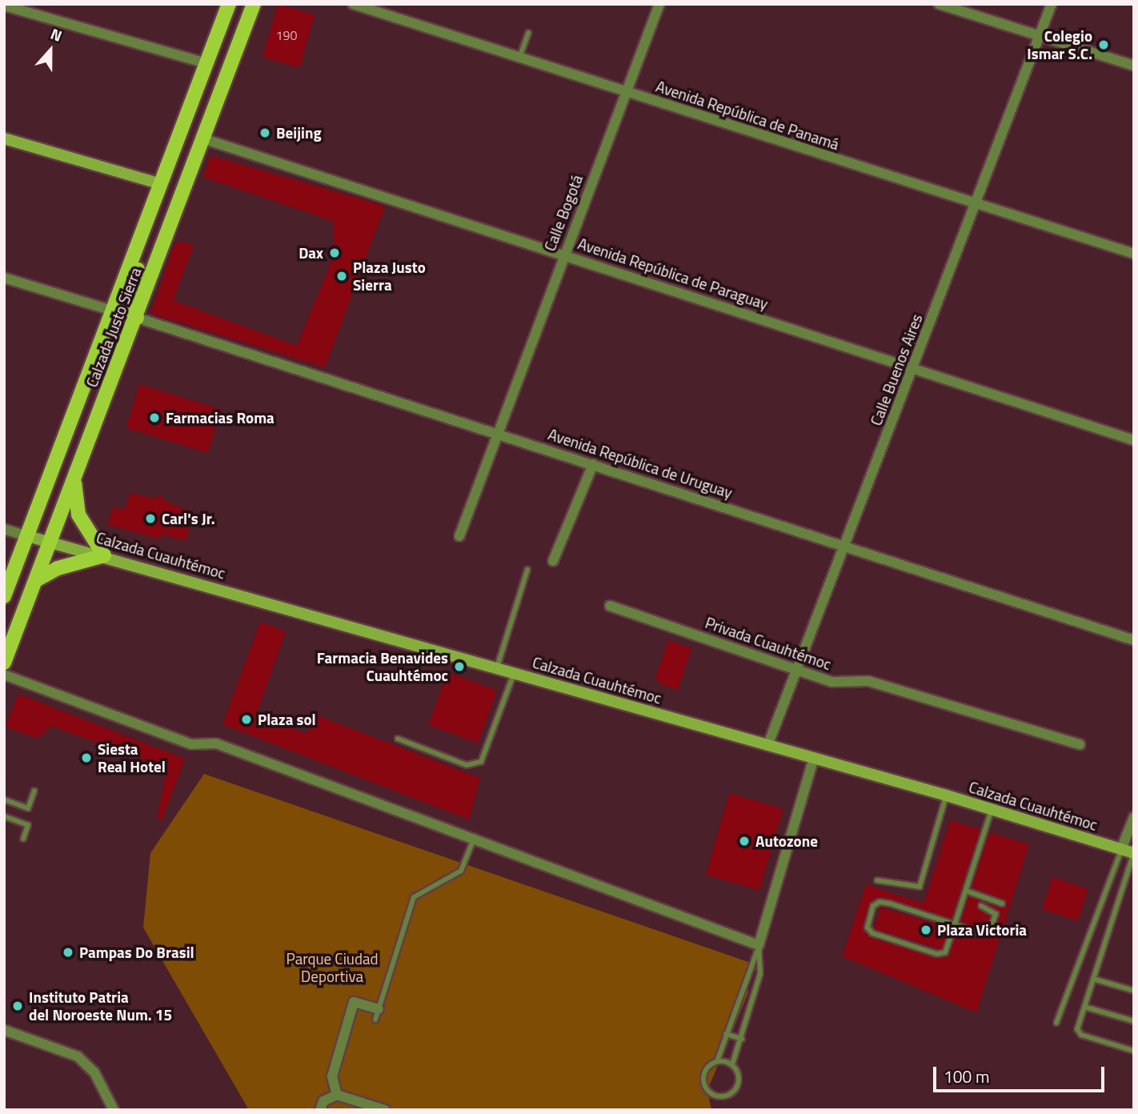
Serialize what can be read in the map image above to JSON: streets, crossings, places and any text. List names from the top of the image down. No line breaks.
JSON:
{"streets":{"main road":["Calzada Justo Sierra","Calzada Cuauhtémoc"],"street":["Avenida República de Panamá","Calle Bogotá","Avenida República de Paraguay","Calle Buenos Aires","Avenida República de Uruguay","Privada Cuauhtémoc"]},"crossings":[["Avenida República de Panamá","Calle Bogotá"],["Avenida República de Panamá","Calle Buenos Aires"],["Calle Bogotá","Avenida República de Paraguay"],["Calle Bogotá","Avenida República de Uruguay"],["Avenida República de Paraguay","Calzada Justo Sierra"],["Avenida República de Paraguay","Calle Buenos Aires"],["Calzada Justo Sierra","Avenida República de Uruguay"],["Calzada Justo Sierra","Calzada Cuauhtémoc"],["Calle Buenos Aires","Avenida República de Uruguay"],["Calle Buenos Aires","Calzada Cuauhtémoc"],["Calle Buenos Aires","Privada Cuauhtémoc"]],"parks":["Parque Ciudad Deportiva"],"places":["Colegio Ismar S.C.","Beijing","Dax","Plaza Justo Sierra","Farmacias Roma","Carl's Jr.","Farmacia Benavides Cuauhtémoc","Plaza sol","Siesta Real Hotel","Autozone","Plaza Victoria","Pampas Do Brasil","Instituto Patria del Noroeste Num. 15"],"house_numbers":["190"],"scale_bar":"100 m","north":"top"}
